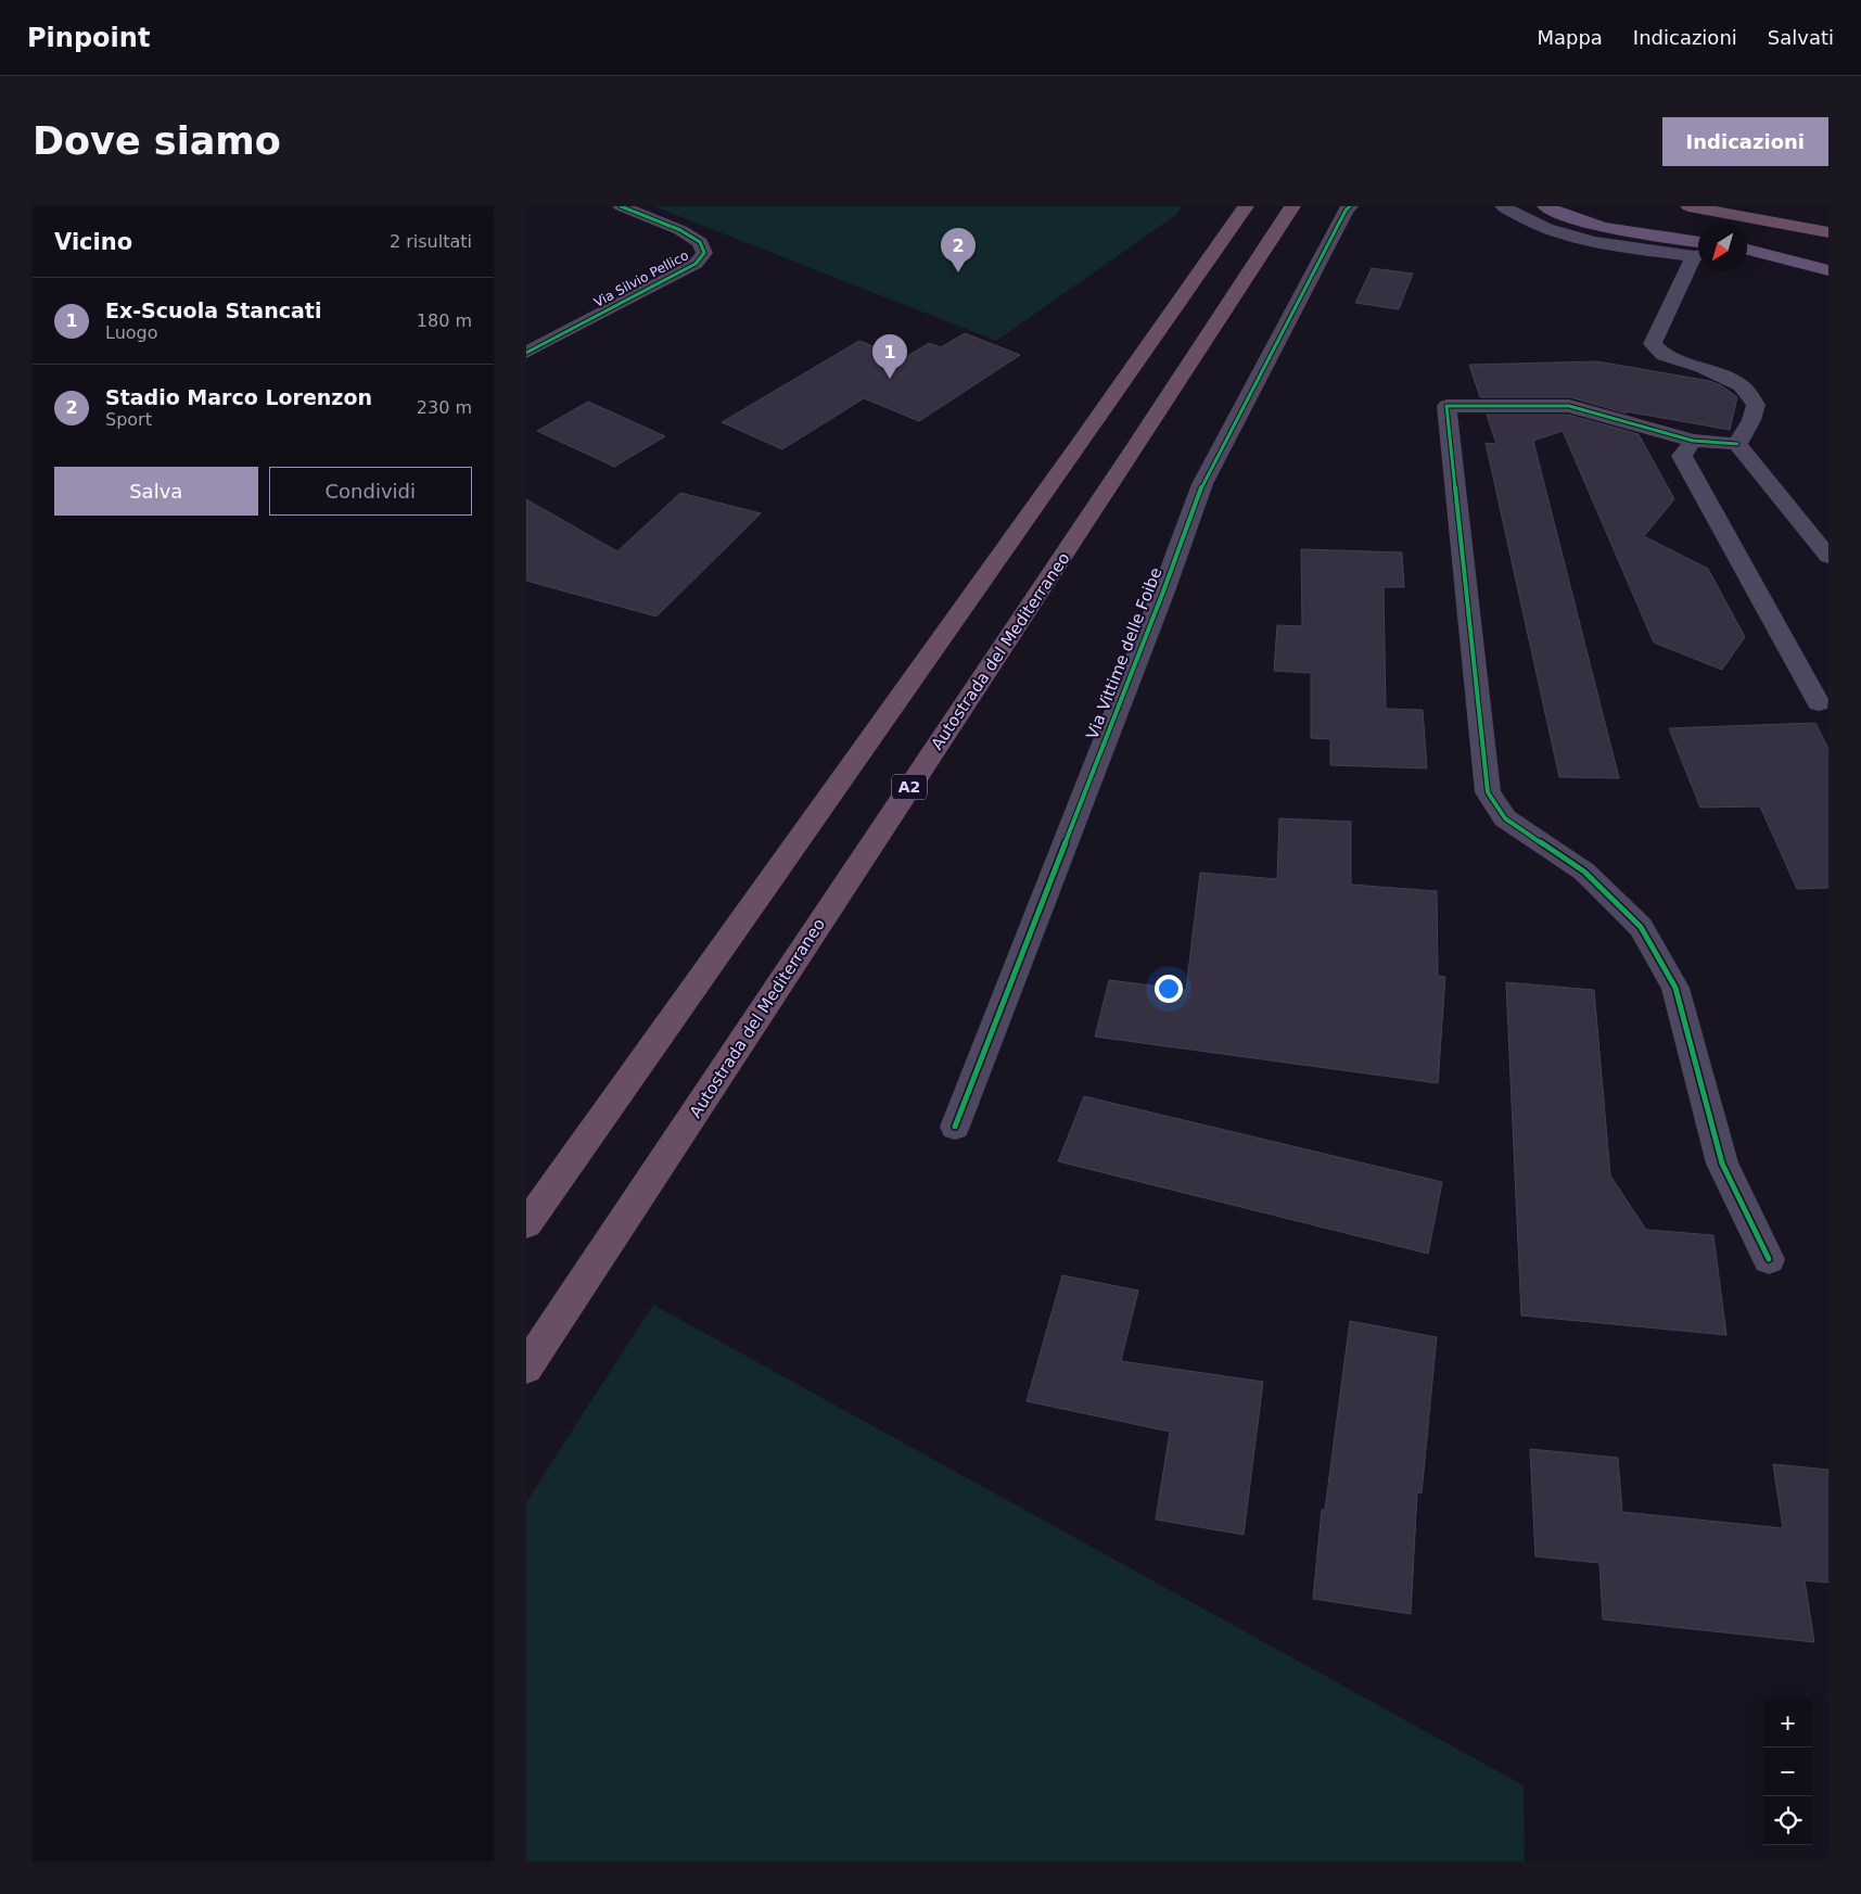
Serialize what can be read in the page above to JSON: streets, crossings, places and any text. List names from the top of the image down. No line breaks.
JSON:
{"streets":{"highway":["Autostrada del Mediterraneo","A2"],"street":["Via Silvio Pellico","Via Vittime delle Foibe"]},"north":"bottom left","page":{"header":"Pinpoint","nav":["Mappa","Indicazioni","Salvati"],"buttons":["Indicazioni",["Salva","Condividi"]],"title":"Dove siamo","heading":["Vicino","2 risultati"],"pins":["2","1"],"list":[{"mark":"1","name":"Ex-Scuola Stancati","note":"Luogo","value":"180 m"},{"mark":"2","name":"Stadio Marco Lorenzon","note":"Sport","value":"230 m"}],"map_buttons":["+","−"]}}
